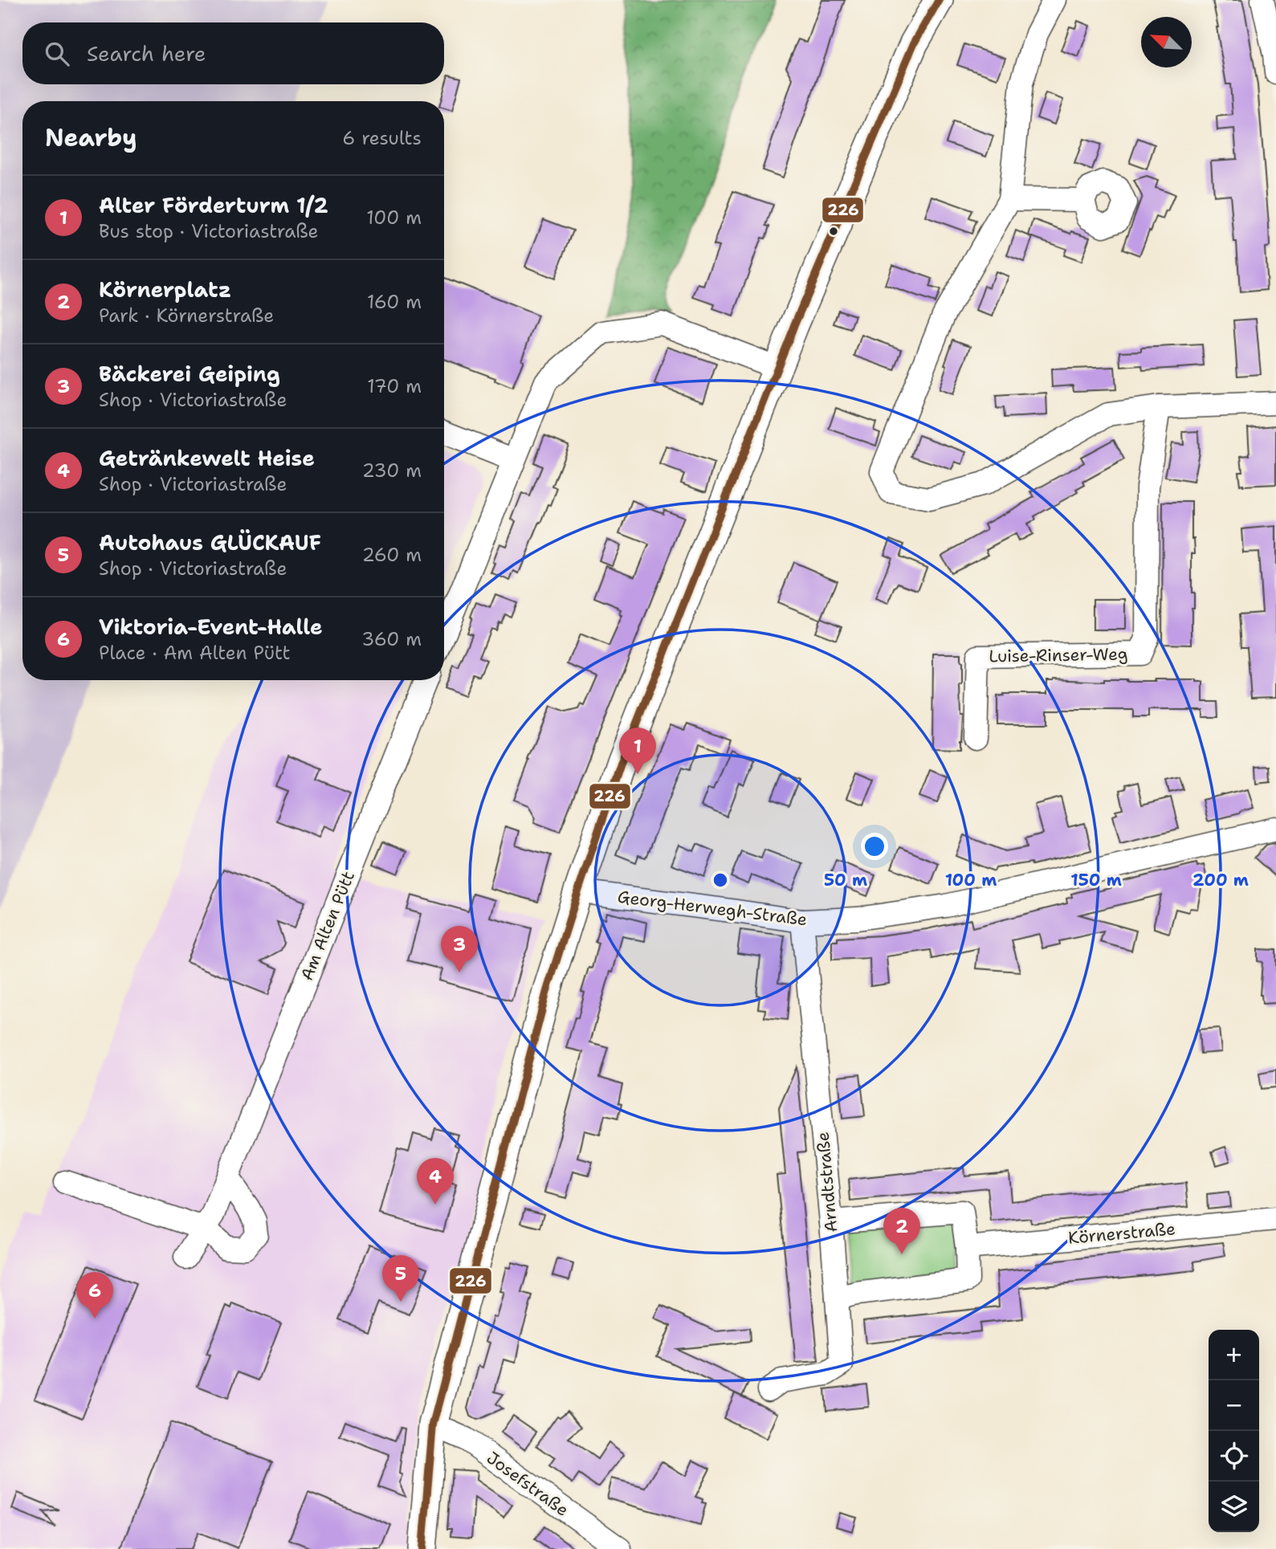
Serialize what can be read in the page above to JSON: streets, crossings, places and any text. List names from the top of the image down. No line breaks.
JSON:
{"streets":{"street":["Luise-Rinser-Weg","Georg-Herwegh-Straße","Am Alten Pütt","Arndtstraße","Körnerstraße","Josefstraße"]},"crossings":[["Georg-Herwegh-Straße","Arndtstraße"]],"lines":["transit line 226"],"north":"top left","page":{"search":"Search here","heading":["Nearby","6 results"],"list":[{"mark":"1","name":"Alter Förderturm 1/2","note":"Bus stop · Victoriastraße","value":"100 m"},{"mark":"2","name":"Körnerplatz","note":"Park · Körnerstraße","value":"160 m"},{"mark":"3","name":"Bäckerei Geiping","note":"Shop · Victoriastraße","value":"170 m"},{"mark":"4","name":"Getränkewelt Heise","note":"Shop · Victoriastraße","value":"230 m"},{"mark":"5","name":"Autohaus GLÜCKAUF","note":"Shop · Victoriastraße","value":"260 m"},{"mark":"6","name":"Viktoria-Event-Halle","note":"Place · Am Alten Pütt","value":"360 m"}],"pins":["1","3","4","2","5","6"],"map_buttons":["+","−"]},"rings":["50 m","100 m","150 m","200 m"]}
